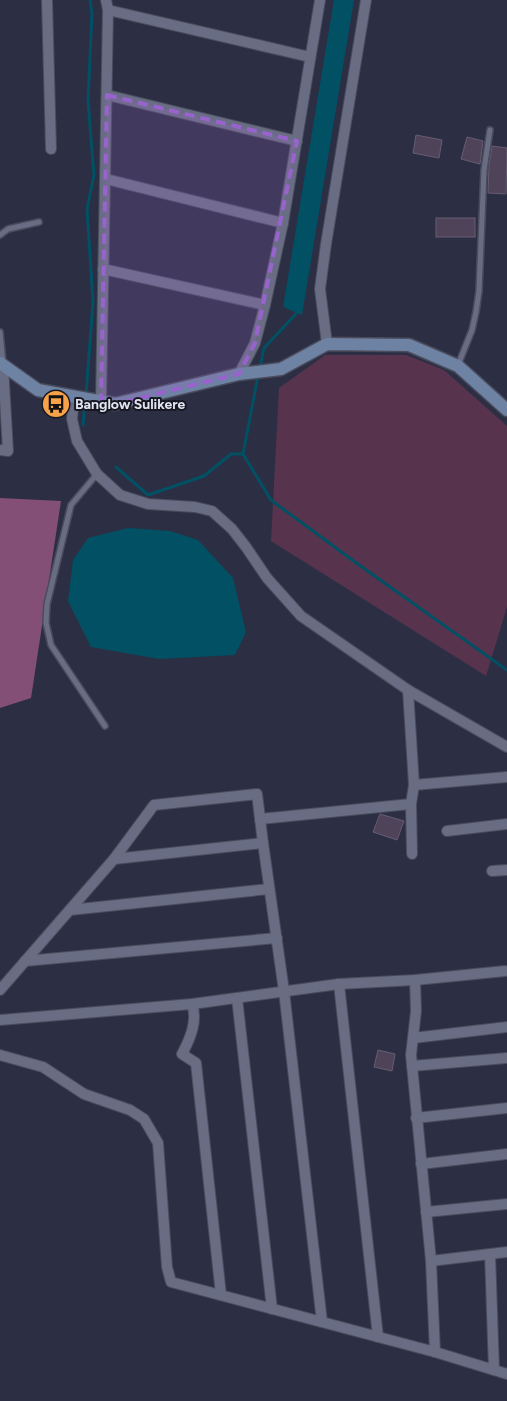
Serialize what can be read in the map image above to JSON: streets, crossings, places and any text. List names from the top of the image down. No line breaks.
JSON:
{"places":{"bus stop":["Banglow Sulikere"]}}
